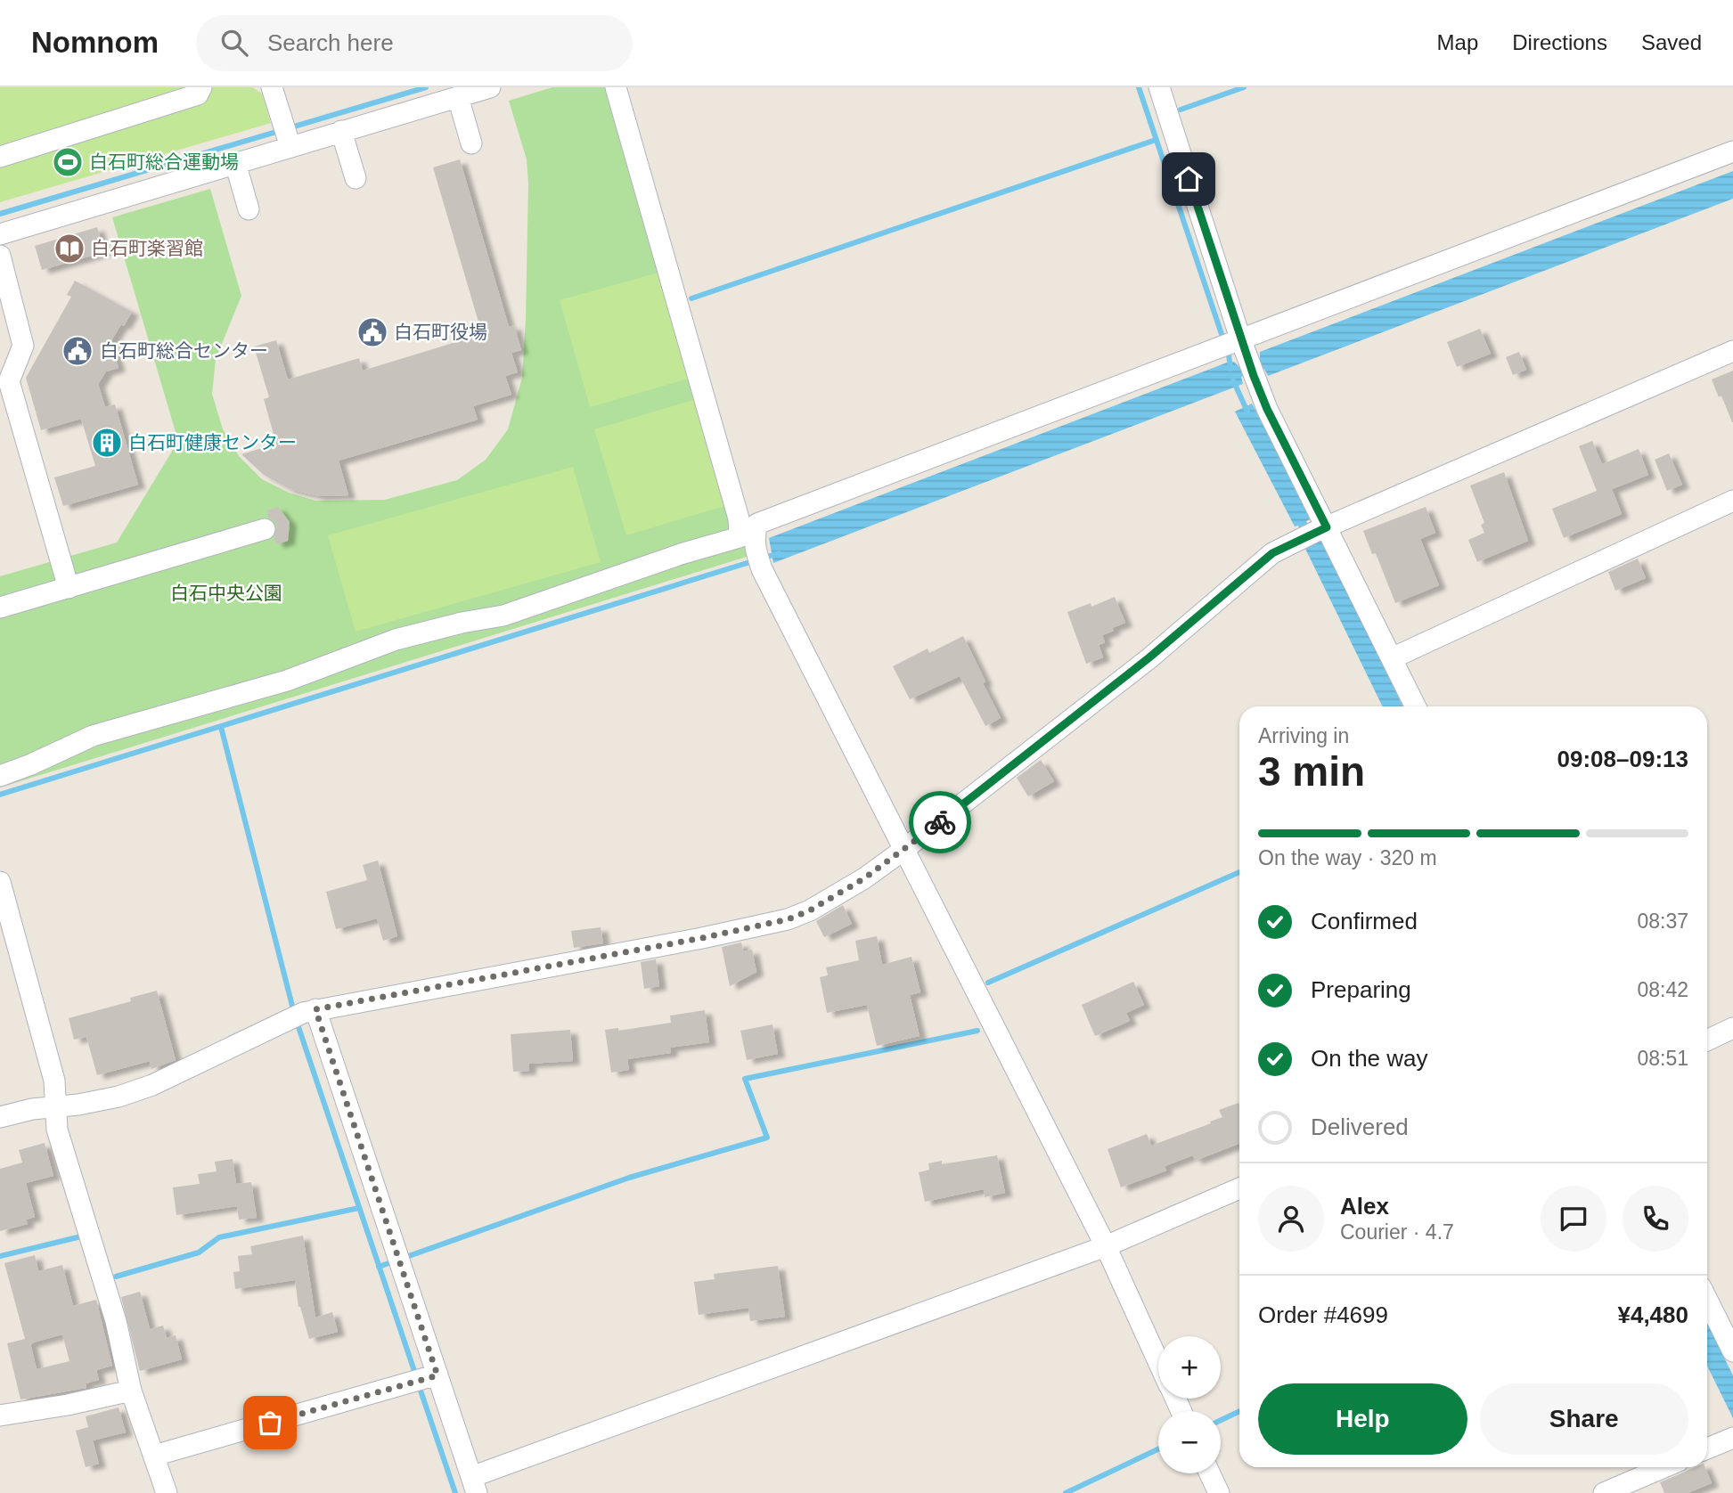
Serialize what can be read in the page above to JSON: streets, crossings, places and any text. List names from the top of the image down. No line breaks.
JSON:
{"parks":["白石中央公園"],"places":{"sports":["白石町総合運動場"],"library":["白石町楽習館"],"public building":["白石町役場","白石町総合センター"],"building":["白石町健康センター"]},"page":{"header":"Nomnom","search":"Search here","nav":["Map","Directions","Saved"],"heading":["3 min","Arriving in","09:08–09:13"],"panel":["Alex","Courier · 4.7","Order #4699","¥4,480"],"bar":"On the way · 320 m","list":[["Confirmed","08:37"],["Preparing","08:42"],["On the way","08:51"],"Delivered"],"map_buttons":["+","−"],"buttons":["Help","Share"]}}
